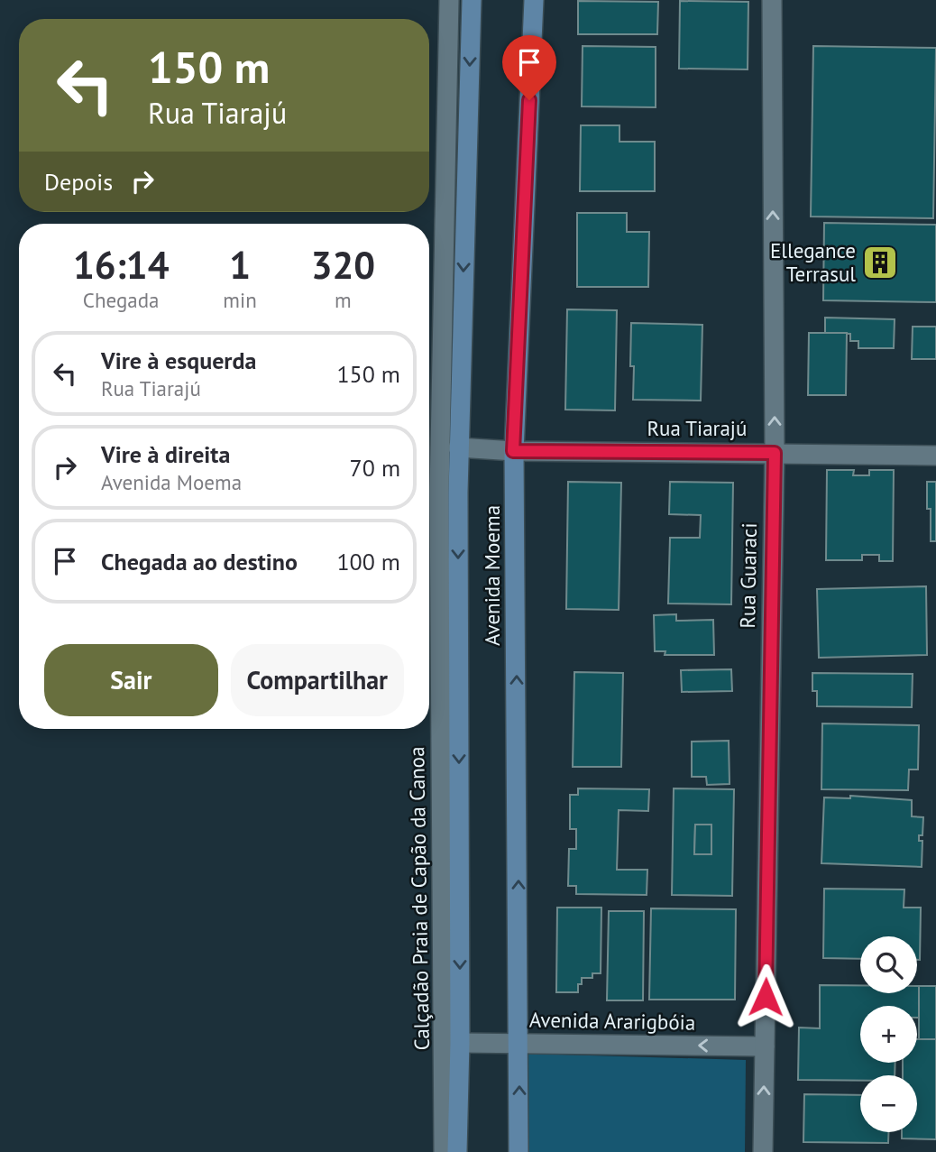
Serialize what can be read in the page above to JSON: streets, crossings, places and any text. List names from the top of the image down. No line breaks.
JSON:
{"streets":{"main road":["Avenida Moema"],"street":["Rua Tiarajú","Rua Guaraci","Calçadão Praia de Capão da Canoa","Avenida Ararigbóia"]},"crossings":[["Rua Tiarajú","Avenida Moema"],["Rua Tiarajú","Rua Guaraci"],["Avenida Moema","Avenida Ararigbóia"],["Rua Guaraci","Avenida Ararigbóia"]],"one_way":["Rua Guaraci","Avenida Ararigbóia"],"places":{"building":["Ellegance Terrasul"]},"page":{"turn":["150 m","Rua Tiarajú"],"then":"Depois","eta":["16:14","Chegada","1","min","320","m"],"list":[{"name":"Vire à esquerda","note":"Rua Tiarajú","value":"150 m"},{"name":"Vire à direita","note":"Avenida Moema","value":"70 m"},{"name":"Chegada ao destino","value":"100 m"}],"buttons":["Sair","Compartilhar"],"map_buttons":["+","−"]}}
